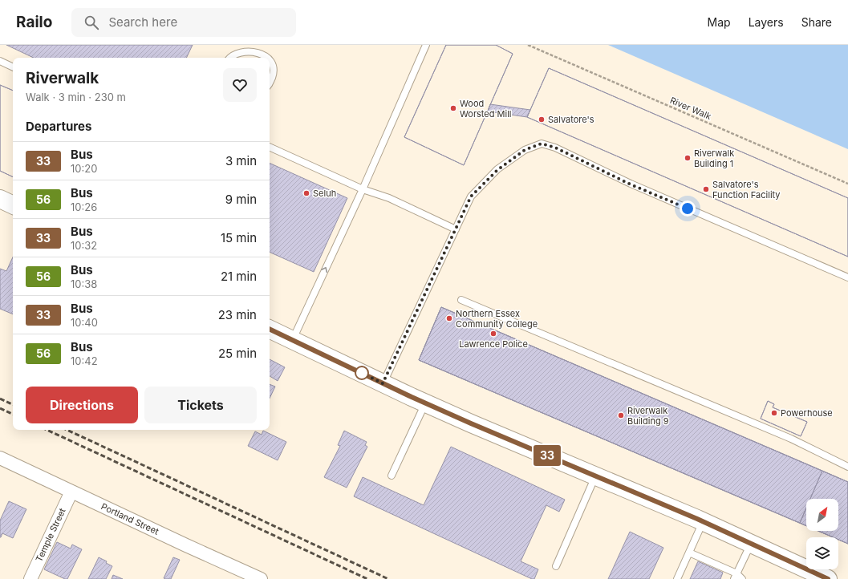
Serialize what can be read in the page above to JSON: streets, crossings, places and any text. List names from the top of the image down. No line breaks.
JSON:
{"streets":{"street":["Portland Street","Temple Street"],"path":["River Walk"]},"crossings":[["Portland Street","Temple Street"]],"places":["Wood Worsted Mill","Salvatore's","Riverwalk Building 1","Salvatore's Function Facility","Seluh","Northern Essex Community College","Lawrence Police","Powerhouse","Riverwalk Building 9"],"lines":["bus line 33"],"north":"top right","page":{"header":"Railo","search":"Search here","nav":["Map","Layers","Share"],"on_map":"33","heading":[["Riverwalk","Walk · 3 min · 230 m"],"Departures"],"list":[{"mark":"33","name":"Bus","note":"10:20","value":"3 min"},{"mark":"56","name":"Bus","note":"10:26","value":"9 min"},{"mark":"33","name":"Bus","note":"10:32","value":"15 min"},{"mark":"56","name":"Bus","note":"10:38","value":"21 min"},{"mark":"33","name":"Bus","note":"10:40","value":"23 min"},{"mark":"56","name":"Bus","note":"10:42","value":"25 min"}],"buttons":["Directions","Tickets"]}}
